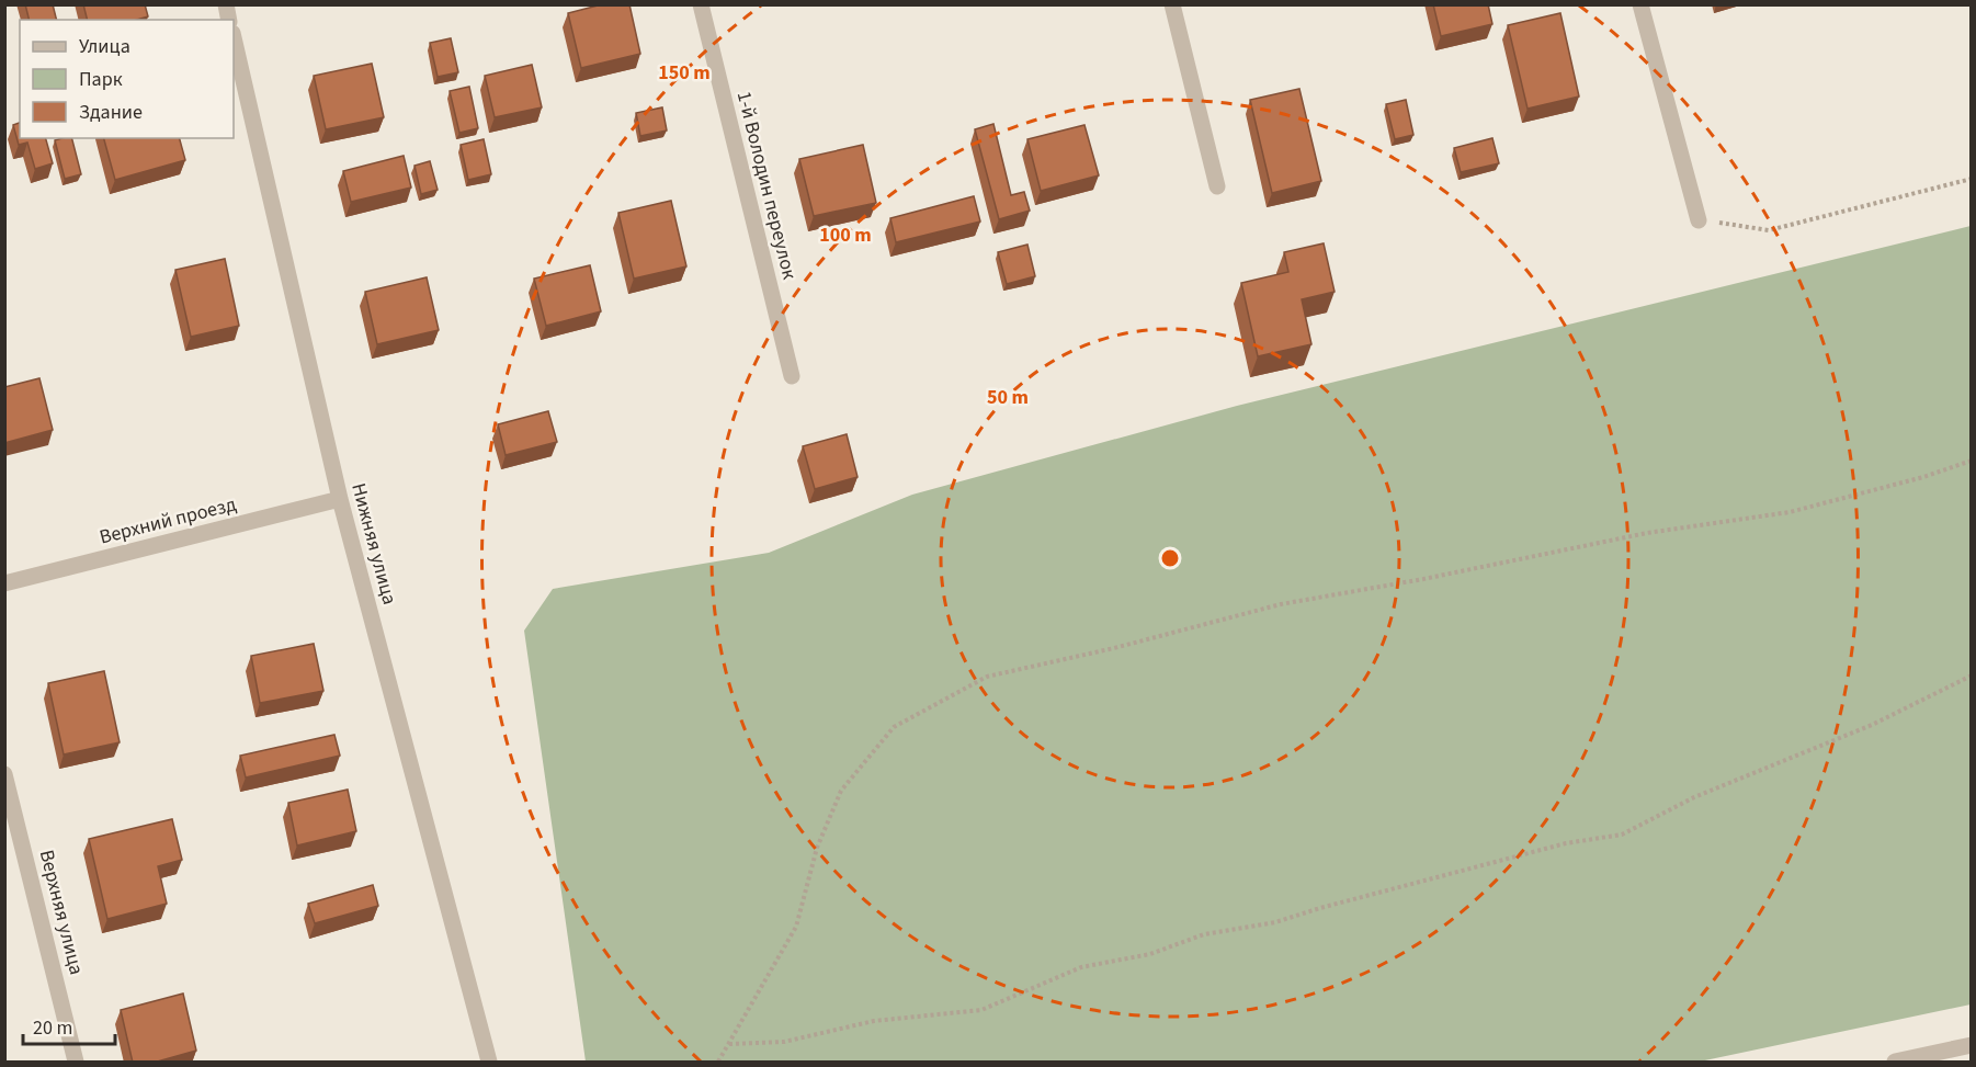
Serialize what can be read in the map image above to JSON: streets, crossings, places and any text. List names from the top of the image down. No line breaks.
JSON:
{"streets":{"street":["1-й Володин переулок","Верхний проезд","Нижняя улица","Верхняя улица"]},"crossings":[["Верхний проезд","Нижняя улица"]],"legend":["Улица","Парк","Здание"],"scale_bar":"20 m","rings":["150 m","100 m","50 m"]}
